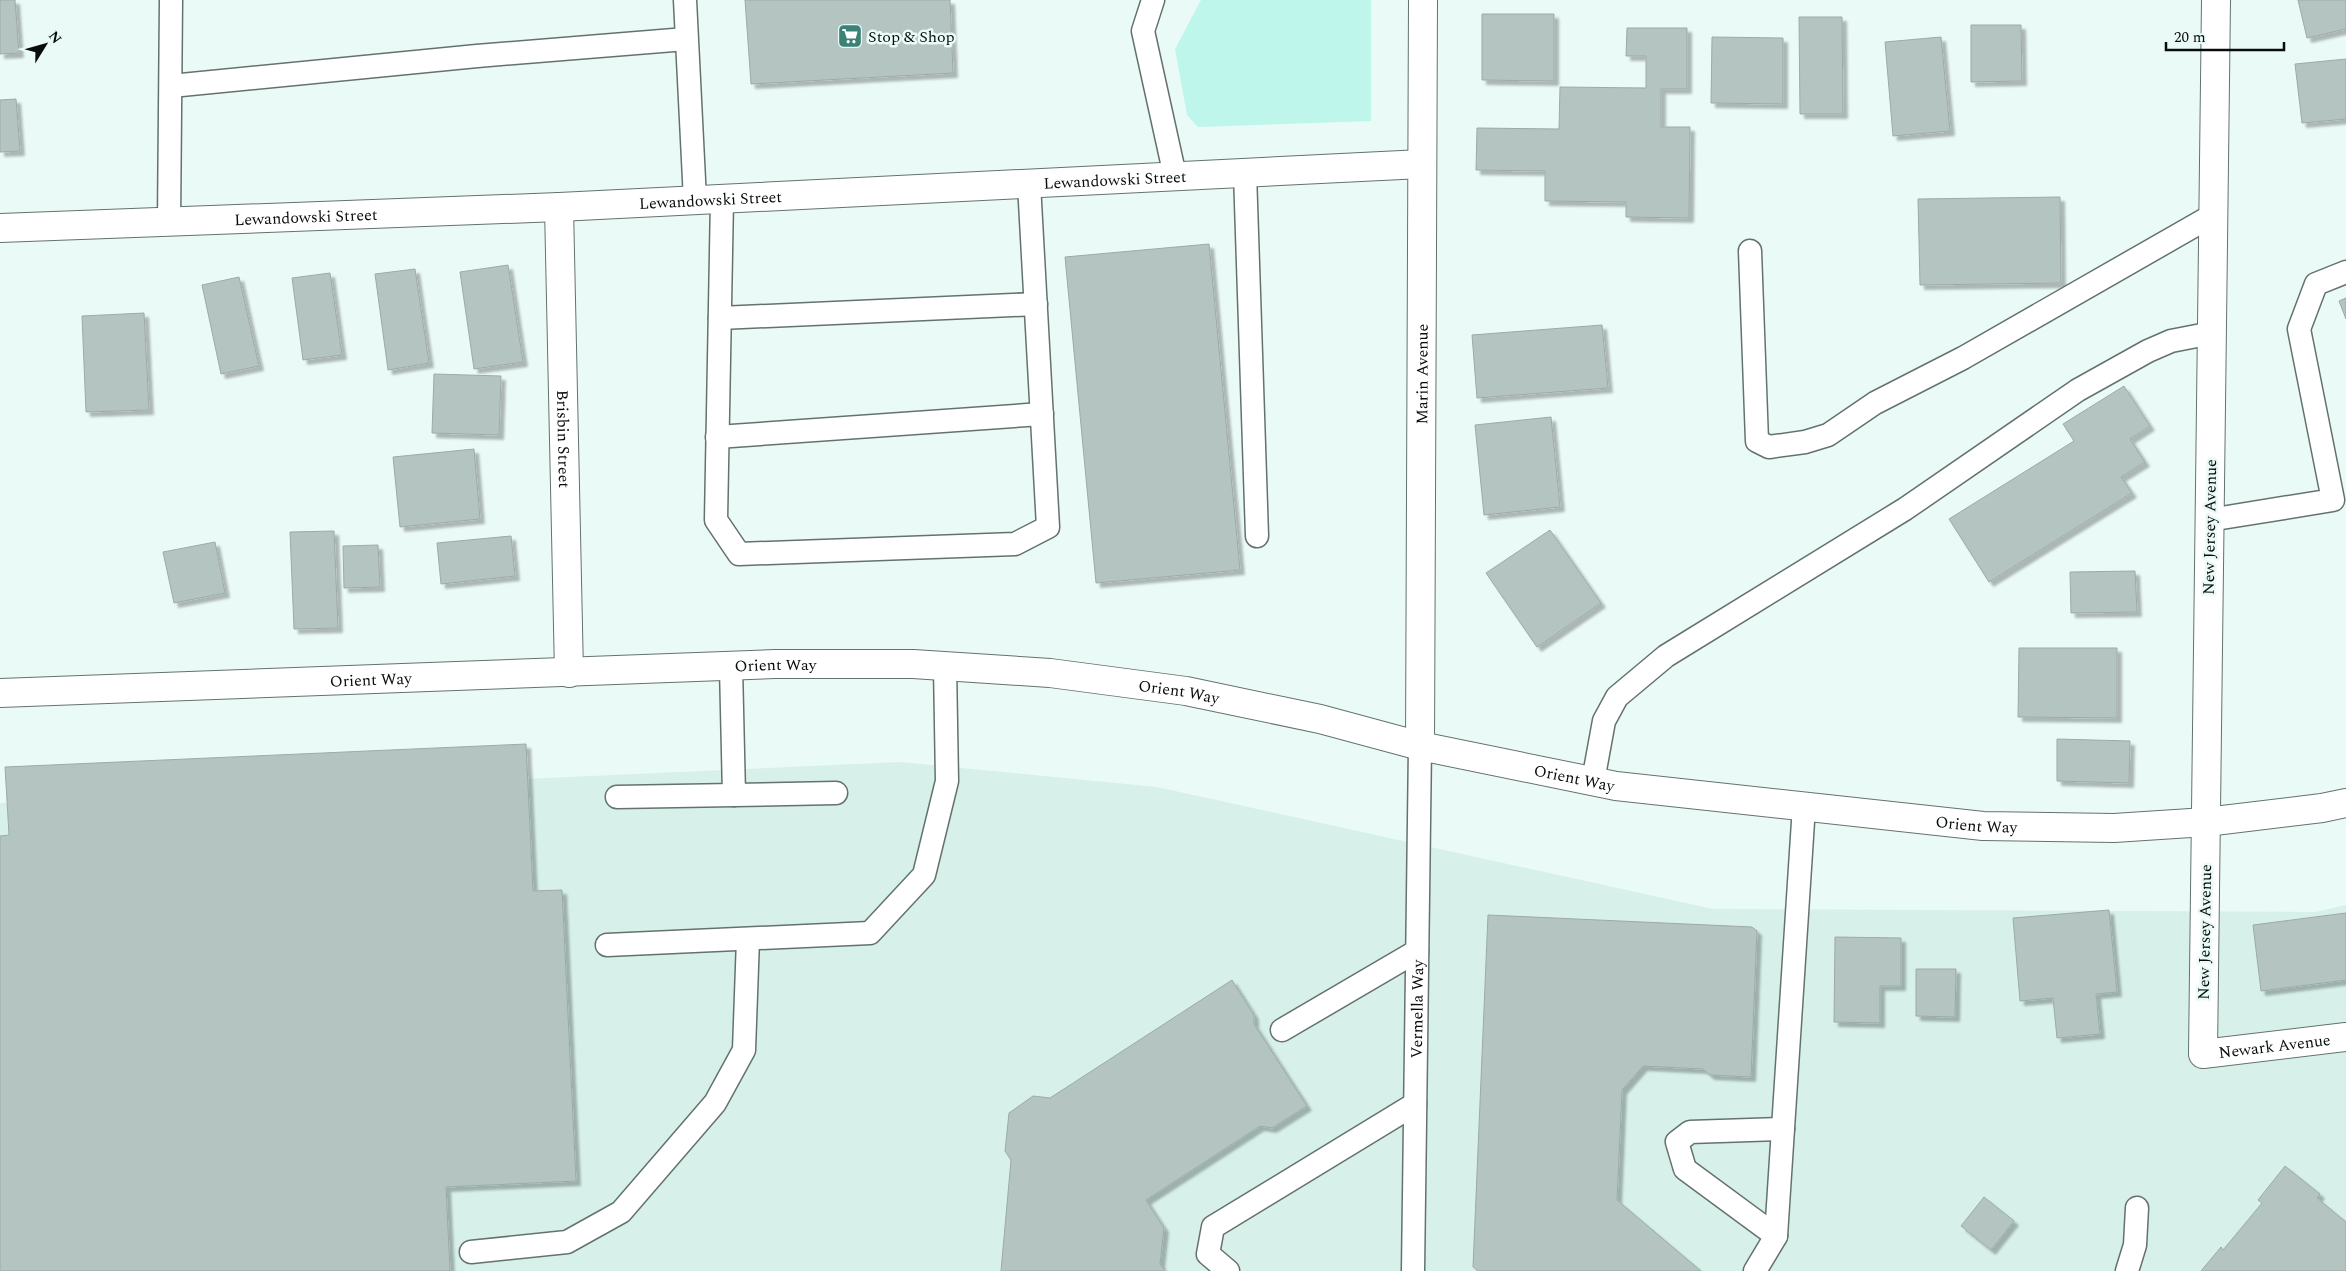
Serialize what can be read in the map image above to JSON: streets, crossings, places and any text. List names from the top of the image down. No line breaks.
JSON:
{"streets":{"street":["Lewandowski Street","Marin Avenue","Brisbin Street","New Jersey Avenue","Orient Way","Newark Avenue"],"lane":["Vermella Way"]},"crossings":[["Lewandowski Street","Marin Avenue"],["Lewandowski Street","Brisbin Street"],["Marin Avenue","Orient Way"],["Marin Avenue","Vermella Way"],["Brisbin Street","Orient Way"],["New Jersey Avenue","Orient Way"],["New Jersey Avenue","Newark Avenue"],["Orient Way","Vermella Way"]],"places":{"supermarket":["Stop & Shop"]},"scale_bar":"20 m","north":"top right"}
